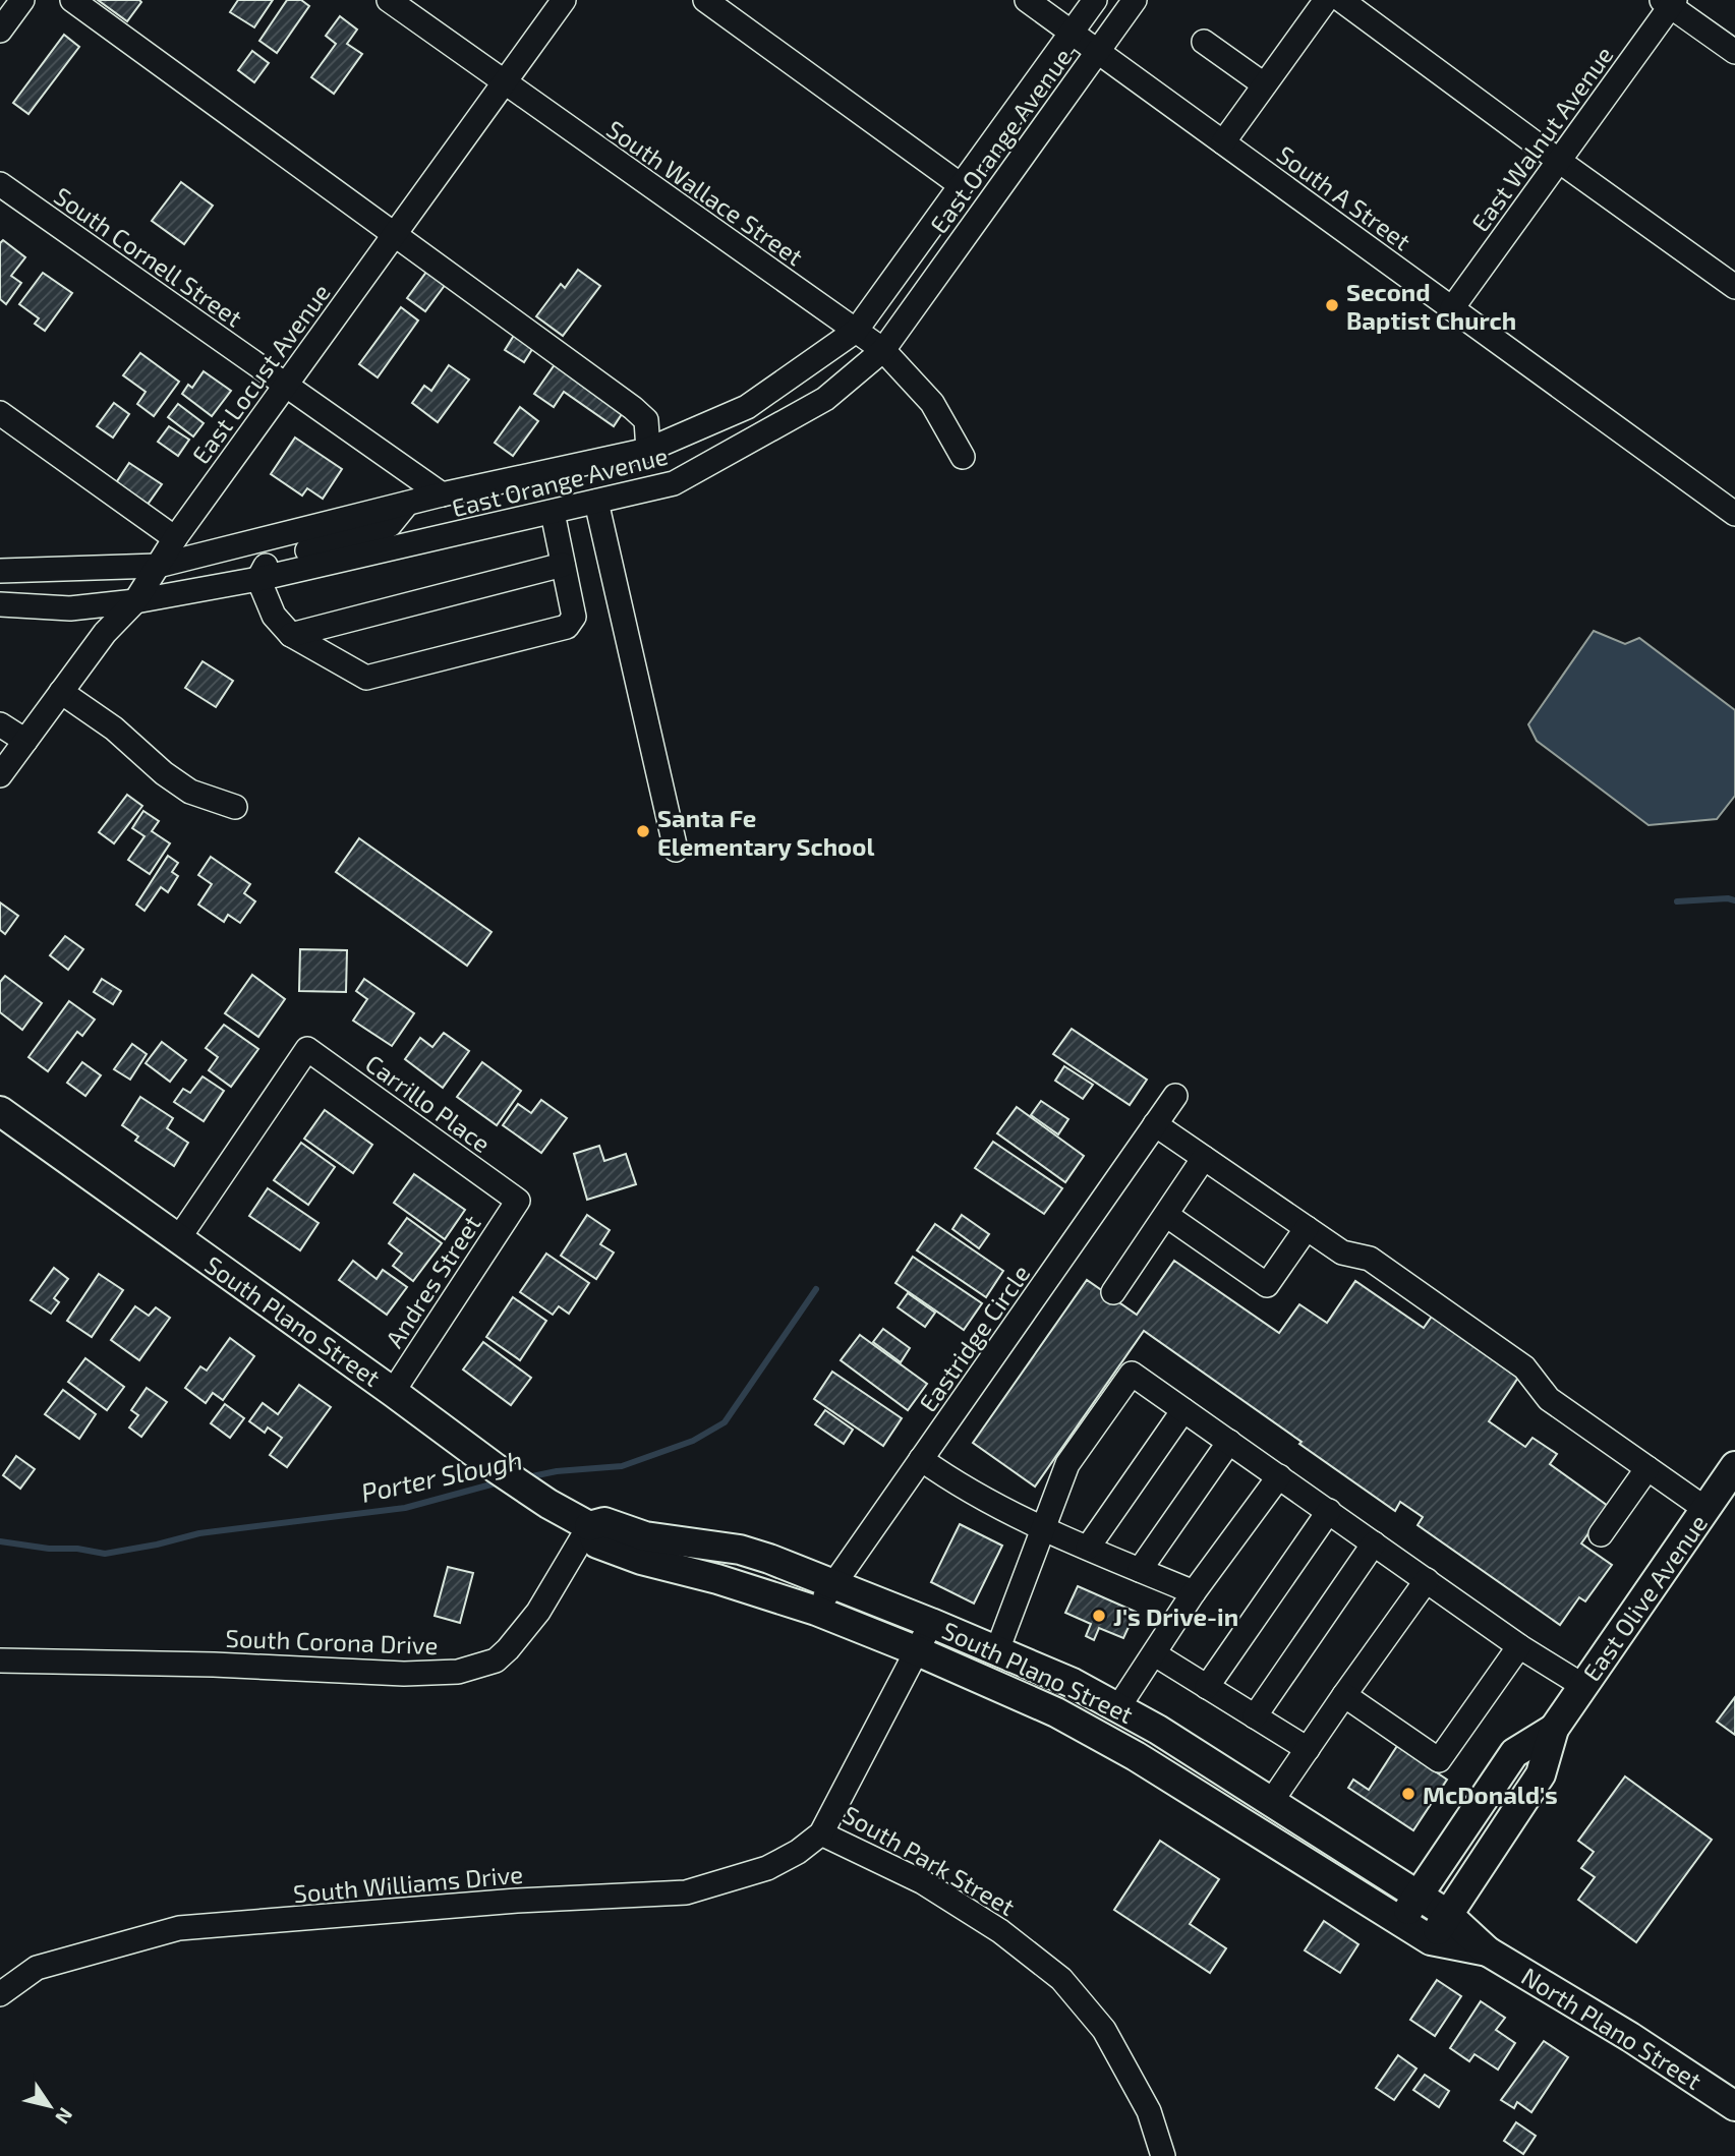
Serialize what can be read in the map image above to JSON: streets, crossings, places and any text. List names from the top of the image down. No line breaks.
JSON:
{"streets":{"main road":["South Plano Street","East Olive Avenue","North Plano Street"],"street":["East Walnut Avenue","East Orange Avenue","South Wallace Street","South A Street","South Cornell Street","East Locust Avenue","Carrillo Place","Andres Street","Eastridge Circle","South Corona Drive","South Park Street","South Williams Drive"]},"crossings":[["East Walnut Avenue","South A Street"],["East Orange Avenue","South Wallace Street"],["East Orange Avenue","South A Street"],["East Orange Avenue","South Cornell Street"],["East Orange Avenue","East Locust Avenue"],["South Wallace Street","East Locust Avenue"],["South Cornell Street","East Locust Avenue"],["Carrillo Place","Andres Street"],["Carrillo Place","South Plano Street"],["Andres Street","South Plano Street"],["South Plano Street","Eastridge Circle"],["South Plano Street","East Olive Avenue"],["South Plano Street","South Corona Drive"],["South Plano Street","South Park Street"],["South Plano Street","North Plano Street"],["East Olive Avenue","North Plano Street"],["South Park Street","South Williams Drive"]],"water":["Porter Slough"],"places":["Second Baptist Church","Santa Fe Elementary School","J's Drive-in","McDonald's"],"north":"bottom right"}
